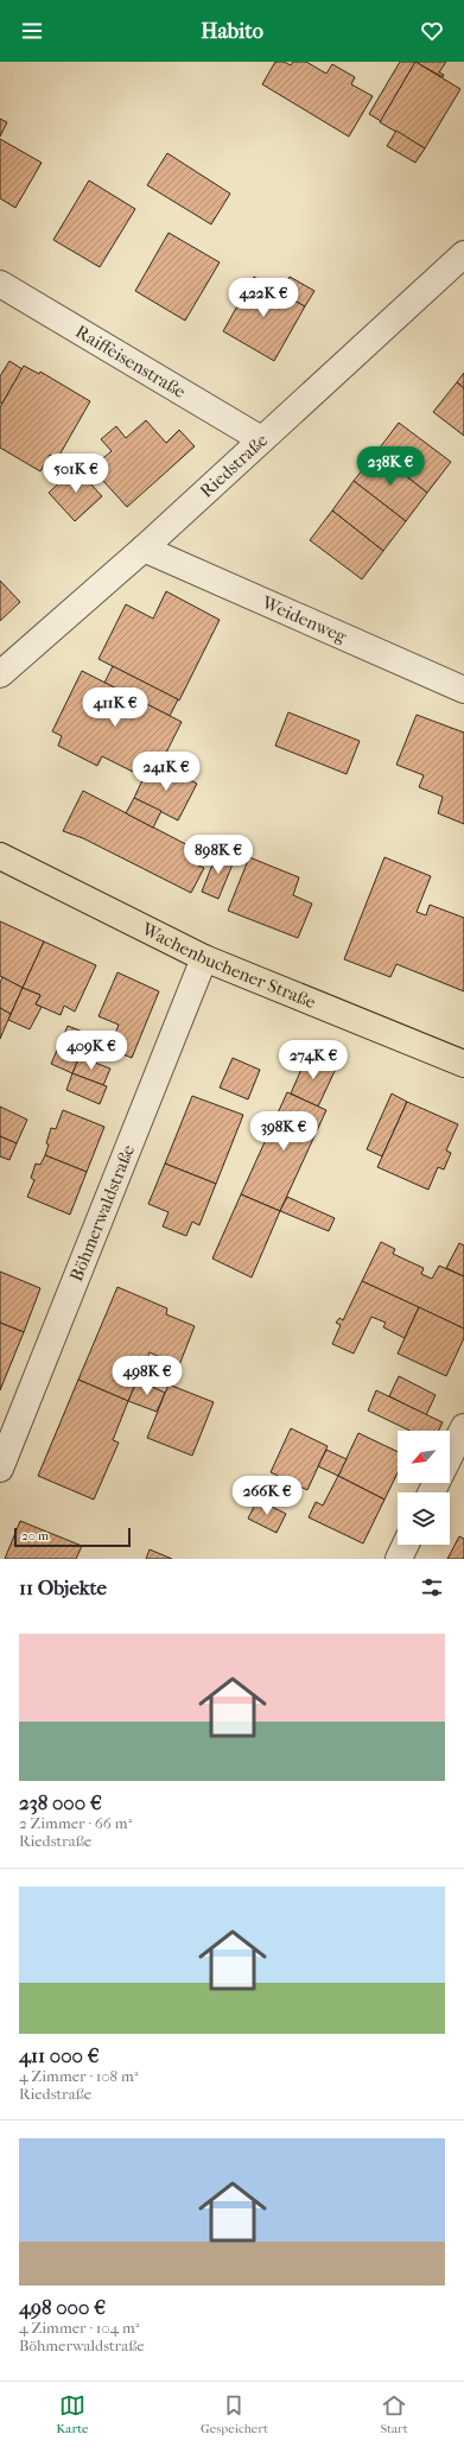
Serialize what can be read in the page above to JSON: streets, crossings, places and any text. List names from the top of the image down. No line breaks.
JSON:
{"streets":{"main road":["Wachenbuchener Straße"],"street":["Raiffeisenstraße","Riedstraße","Weidenweg","Böhmerwaldstraße"]},"crossings":[["Raiffeisenstraße","Riedstraße"],["Riedstraße","Weidenweg"],["Wachenbuchener Straße","Böhmerwaldstraße"]],"scale_bar":"20 m","north":"bottom left","page":{"header":"Habito","price":["422K €","238K €","501K €","411K €","241K €","898K €","409K €","274K €","398K €","498K €","266K €"],"scale":"20 m","heading":"11 Objekte","list":[{"name":"238 000 €","note":"2 Zimmer · 66 m² · Riedstraße"},{"name":"411 000 €","note":"4 Zimmer · 108 m² · Riedstraße"},{"name":"498 000 €","note":"4 Zimmer · 104 m² · Böhmerwaldstraße"}],"tabs":["Karte","Gespeichert","Start"]}}
